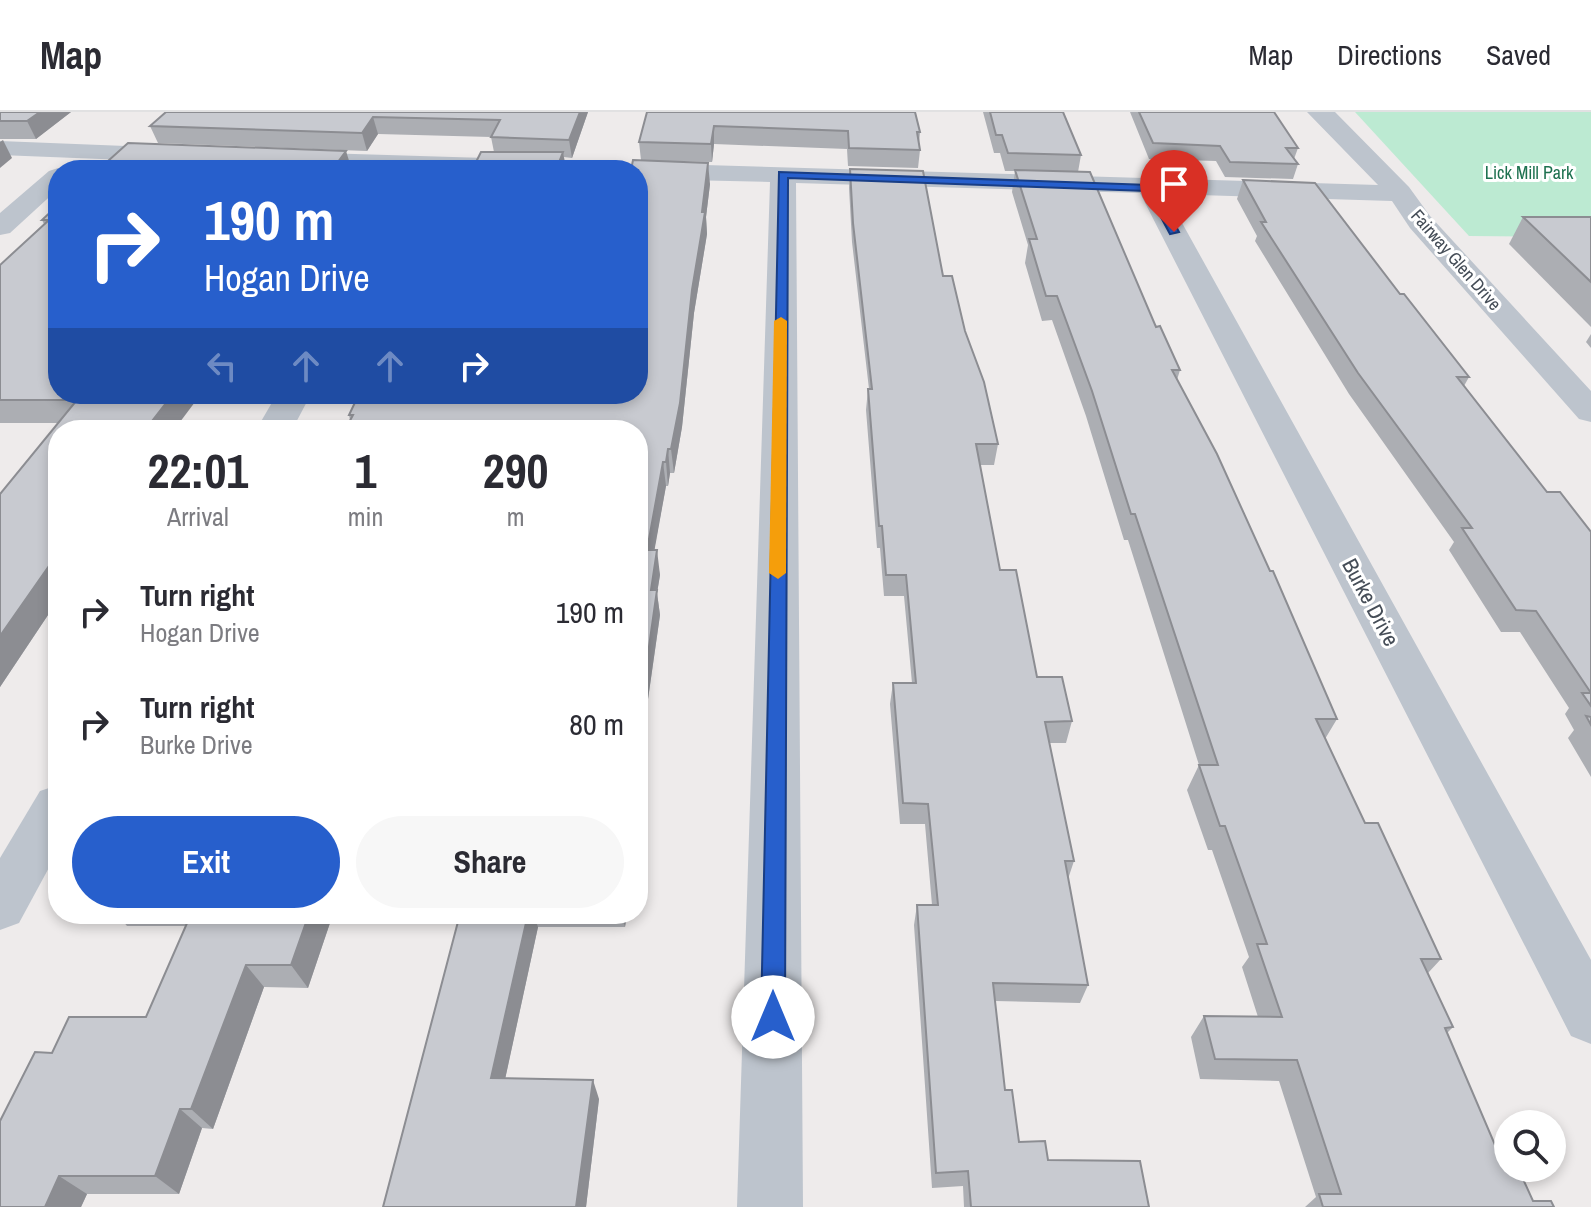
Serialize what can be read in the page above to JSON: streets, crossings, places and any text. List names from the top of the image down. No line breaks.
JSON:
{"streets":{"street":["Fairway Glen Drive","Burke Drive"]},"parks":["Lick Mill Park"],"page":{"header":"Map","nav":["Map","Directions","Saved"],"turn":["190 m","Hogan Drive"],"eta":["22:01","Arrival","1","min","290","m"],"list":[{"name":"Turn right","note":"Hogan Drive","value":"190 m"},{"name":"Turn right","note":"Burke Drive","value":"80 m"}],"buttons":["Exit","Share"]}}
